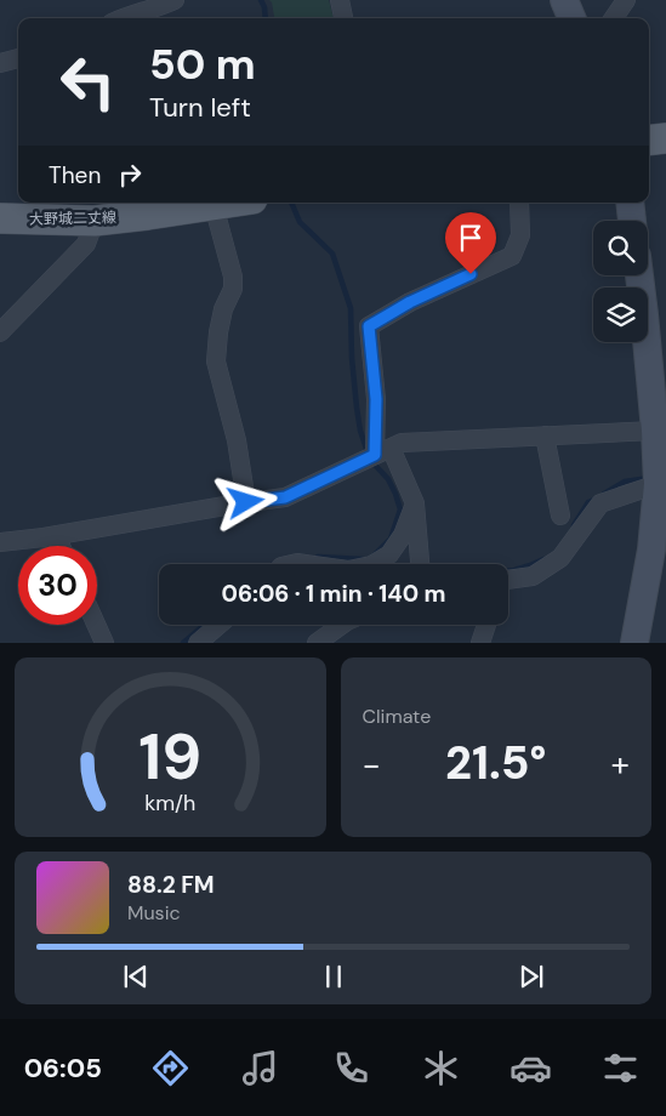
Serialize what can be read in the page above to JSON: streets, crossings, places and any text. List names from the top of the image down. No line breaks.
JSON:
{"streets":{"main road":["大野城二丈線"]},"page":{"turn":["50 m","Turn left"],"then":"Then","limit":"30","trip":"06:06 · 1 min · 140 m","tile":"Climate","heat":["−","21.5°","+"],"song":["88.2 FM","Music"],"tabs":"06:05","gauge":["19","km/h"]}}
